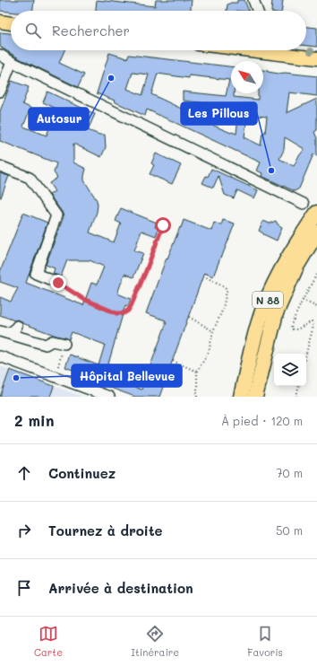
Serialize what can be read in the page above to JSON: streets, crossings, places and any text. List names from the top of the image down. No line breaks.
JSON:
{"streets":{"highway":["N 88"]},"places":["Autosur","Les Pillous","Hôpital Bellevue"],"north":"top left","page":{"search":"Rechercher","heading":["2 min","À pied · 120 m"],"list":[["Continuez","70 m"],["Tournez à droite","50 m"],"Arrivée à destination"],"nav":["Carte","Itinéraire","Favoris"]}}
